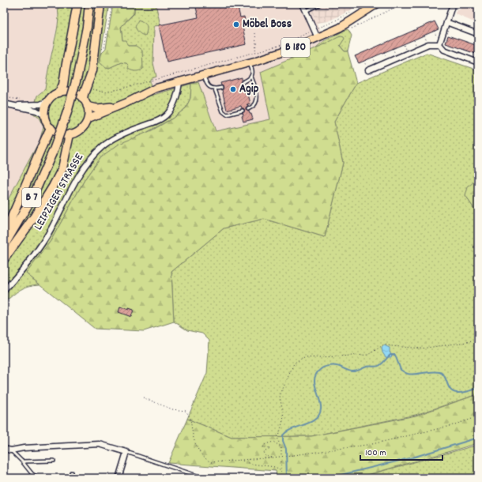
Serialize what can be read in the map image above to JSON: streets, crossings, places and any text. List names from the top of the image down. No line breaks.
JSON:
{"streets":{"highway":["B 7"],"main road":["B 180"],"street":["LEIPZIGER STRASSE"]},"crossings":[["B 180","LEIPZIGER STRASSE"]],"places":["Möbel Boss","Agip"],"scale_bar":"100 m"}
